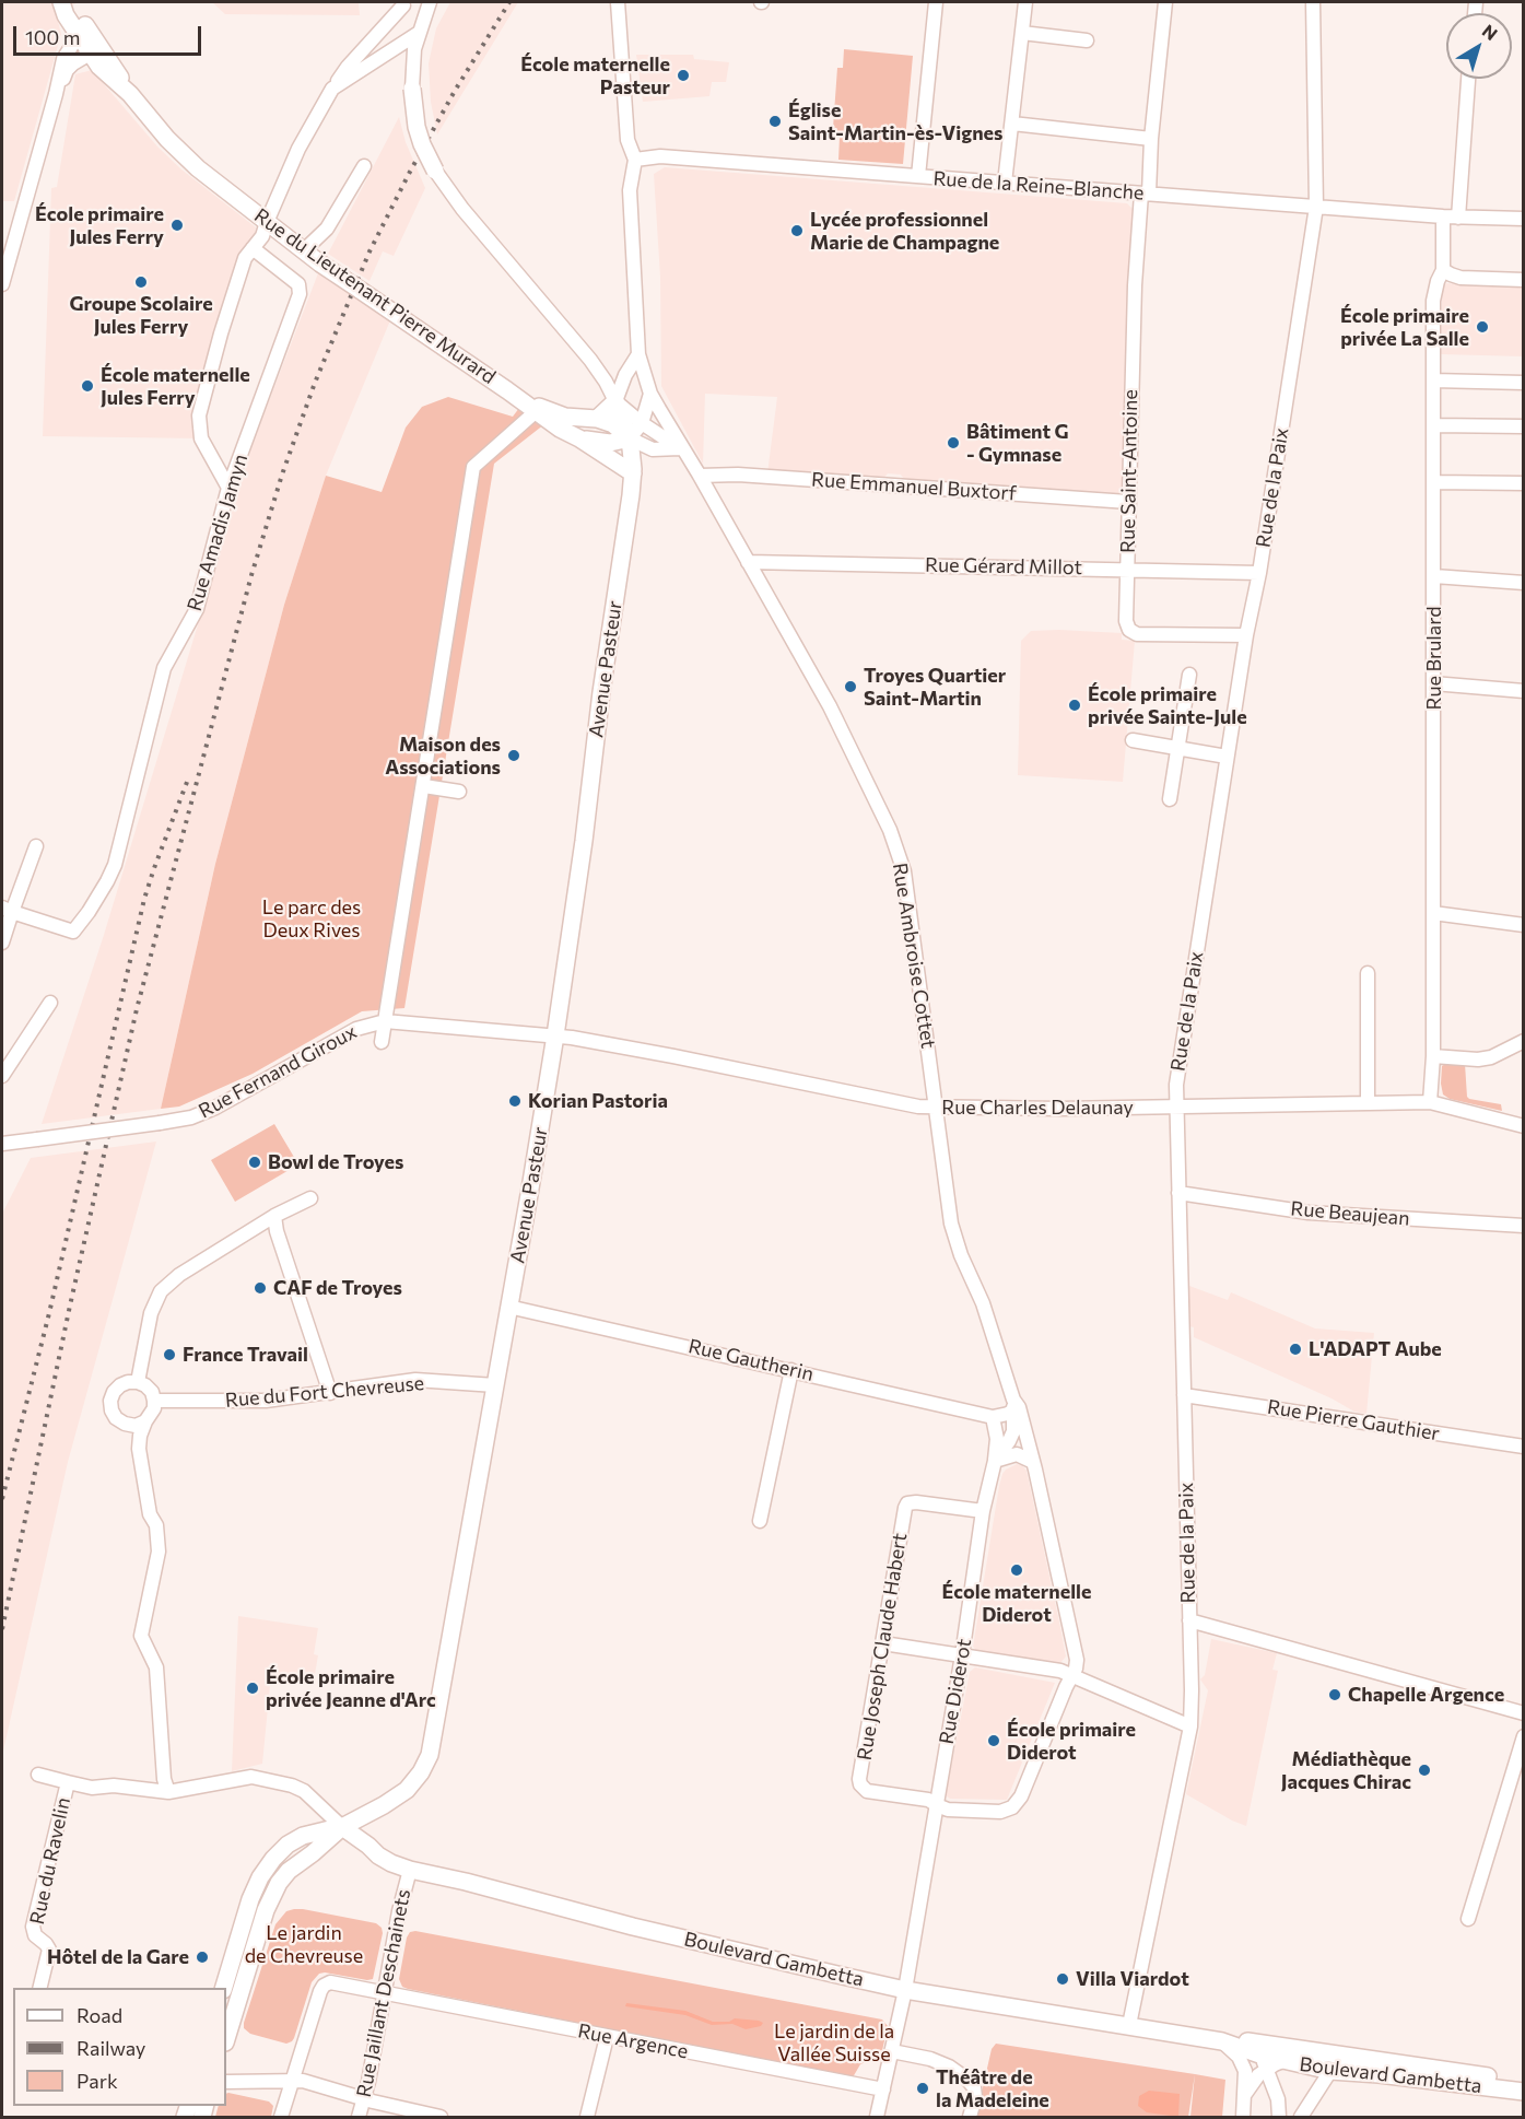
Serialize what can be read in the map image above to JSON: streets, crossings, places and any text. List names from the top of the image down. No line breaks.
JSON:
{"streets":{"main road":["Rue du Lieutenant Pierre Murard","Avenue Pasteur","Boulevard Gambetta"],"street":["Rue de la Reine-Blanche","Rue Saint-Antoine","Rue Emmanuel Buxtorf","Rue de la Paix","Rue Amadis Jamyn","Rue Gérard Millot","Rue Brulard","Rue Ambroise Cottet","Rue Fernand Giroux","Rue Charles Delaunay","Rue Beaujean","Rue Gautherin","Rue du Fort Chevreuse","Rue Pierre Gauthier","Rue Joseph Claude Habert","Rue Diderot","Rue du Ravelin","Rue Jaillant Deschainets","Rue Argence"]},"crossings":[["Rue de la Reine-Blanche","Rue Saint-Antoine"],["Rue de la Reine-Blanche","Rue de la Paix"],["Rue de la Reine-Blanche","Rue Brulard"],["Rue de la Reine-Blanche","Rue Ambroise Cottet"],["Rue du Lieutenant Pierre Murard","Avenue Pasteur"],["Rue Saint-Antoine","Rue Emmanuel Buxtorf"],["Rue Saint-Antoine","Rue de la Paix"],["Rue Saint-Antoine","Rue Gérard Millot"],["Rue Emmanuel Buxtorf","Rue Ambroise Cottet"],["Rue de la Paix","Rue Gérard Millot"],["Rue de la Paix","Rue Charles Delaunay"],["Rue de la Paix","Rue Beaujean"],["Rue de la Paix","Rue Pierre Gauthier"],["Rue de la Paix","Boulevard Gambetta"],["Rue Gérard Millot","Rue Ambroise Cottet"],["Rue Brulard","Rue Charles Delaunay"],["Avenue Pasteur","Rue Fernand Giroux"],["Avenue Pasteur","Rue Charles Delaunay"],["Avenue Pasteur","Rue Gautherin"],["Avenue Pasteur","Rue du Fort Chevreuse"],["Avenue Pasteur","Rue du Ravelin"],["Avenue Pasteur","Boulevard Gambetta"],["Rue Ambroise Cottet","Rue Charles Delaunay"],["Rue Ambroise Cottet","Rue Gautherin"],["Rue Ambroise Cottet","Rue Joseph Claude Habert"],["Rue Ambroise Cottet","Rue Diderot"],["Rue Fernand Giroux","Rue Charles Delaunay"],["Rue Gautherin","Rue Diderot"],["Rue Joseph Claude Habert","Rue Diderot"],["Rue Diderot","Boulevard Gambetta"],["Rue Diderot","Rue Argence"],["Rue du Ravelin","Boulevard Gambetta"],["Boulevard Gambetta","Rue Jaillant Deschainets"],["Rue Jaillant Deschainets","Rue Argence"]],"parks":["Le parc des Deux Rives","Le jardin de Chevreuse","Le jardin de la Vallée Suisse"],"places":["École maternelle Pasteur","Église Saint-Martin-ès-Vignes","École primaire Jules Ferry","Lycée professionnel Marie de Champagne","Groupe Scolaire Jules Ferry","École primaire privée La Salle","École maternelle Jules Ferry","Bâtiment G - Gymnase","Troyes Quartier Saint-Martin","École primaire privée Sainte-Jule","Maison des Associations","Korian Pastoria","Bowl de Troyes","CAF de Troyes","L'ADAPT Aube","France Travail","École maternelle Diderot","École primaire privée Jeanne d'Arc","Chapelle Argence","École primaire Diderot","Médiathèque Jacques Chirac","Hôtel de la Gare","Villa Viardot","Théâtre de la Madeleine"],"legend":["Road","Railway","Park"],"scale_bar":"100 m","north":"top right"}
